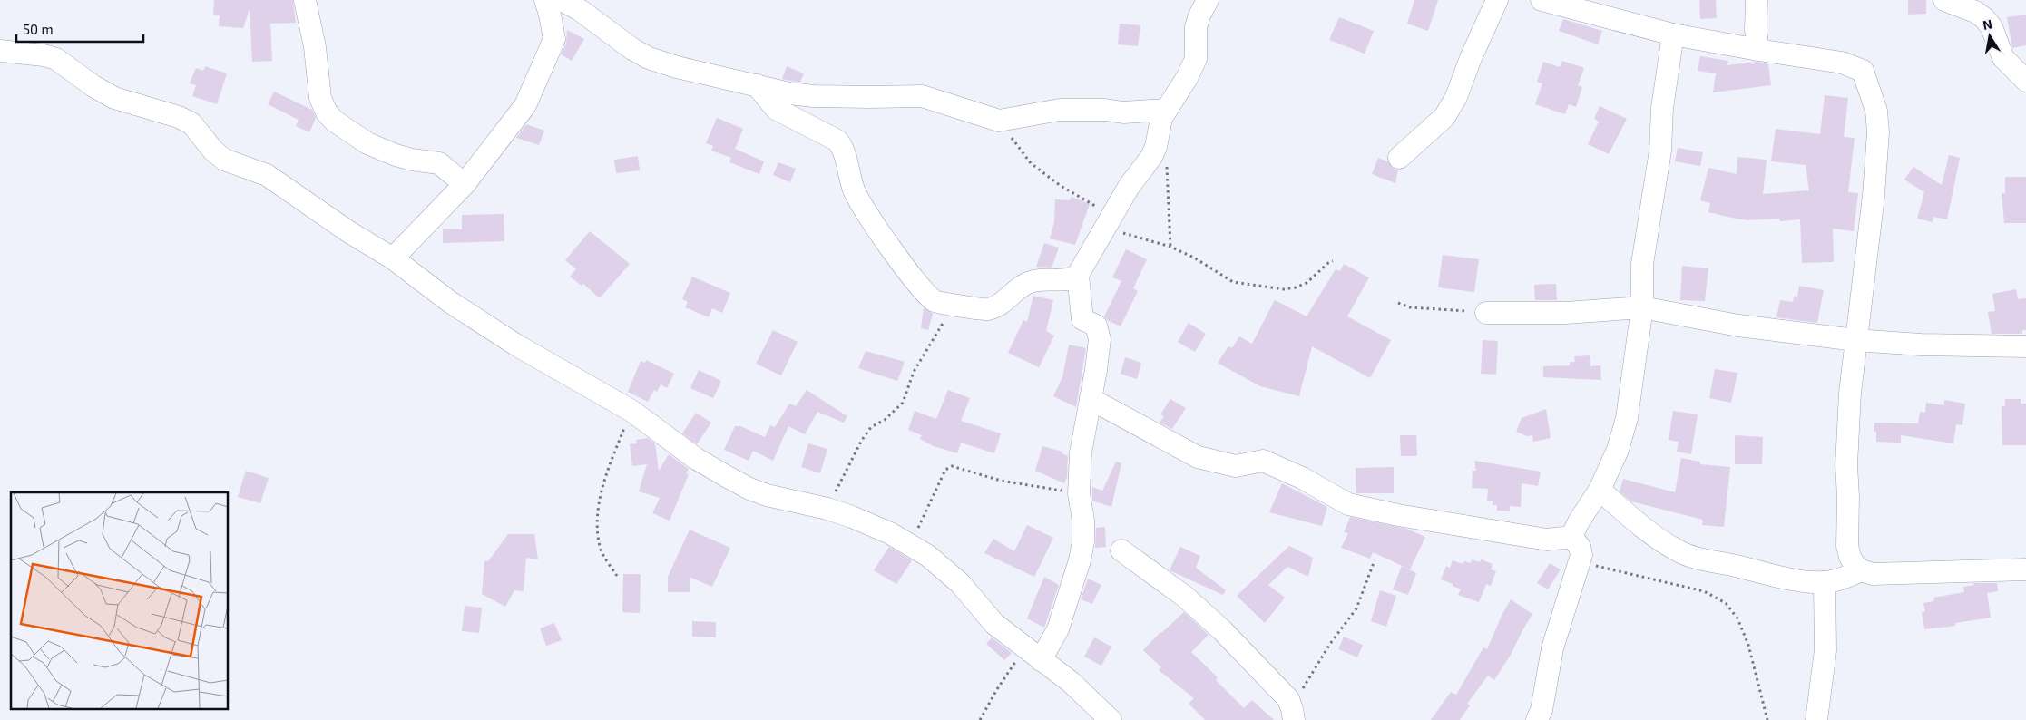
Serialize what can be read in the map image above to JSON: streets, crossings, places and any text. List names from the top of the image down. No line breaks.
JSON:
{"scale_bar":"50 m","north":"top"}
